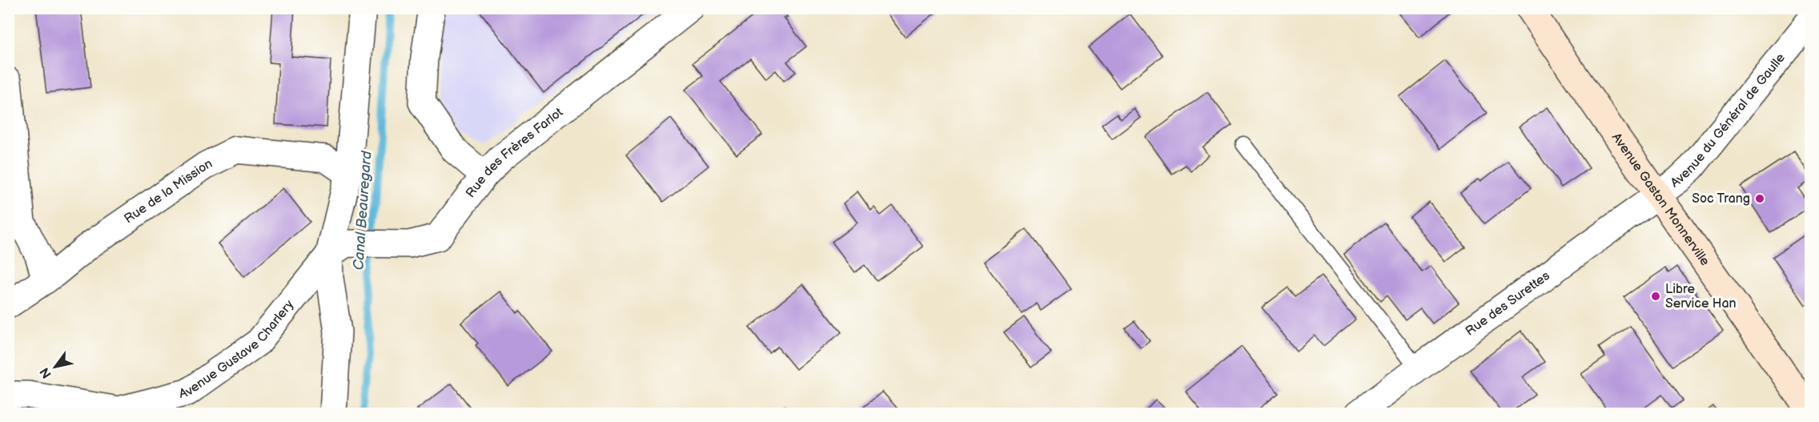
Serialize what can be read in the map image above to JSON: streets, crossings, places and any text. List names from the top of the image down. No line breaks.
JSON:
{"streets":{"main road":["Avenue Gaston Monnerville"],"street":["Avenue du Général de Gaulle","Rue des Frères Farlot","Rue de la Mission","Rue des Surettes","Avenue Gustave Charlery"]},"crossings":[["Avenue du Général de Gaulle","Avenue Gaston Monnerville"],["Avenue du Général de Gaulle","Rue des Surettes"],["Rue des Frères Farlot","Avenue Gustave Charlery"],["Avenue Gaston Monnerville","Rue des Surettes"]],"water":["Canal Beauregard"],"places":["Soc Trang","Libre Service Han"],"north":"bottom left"}
